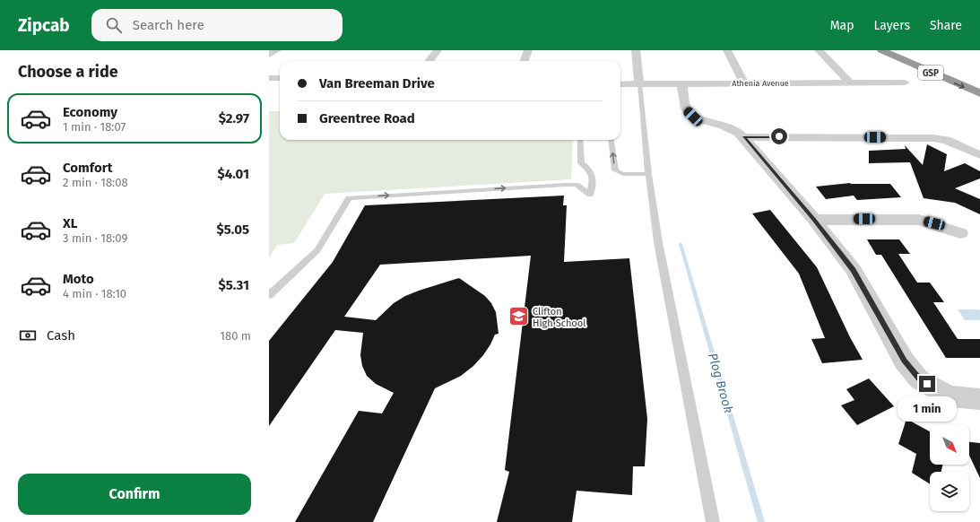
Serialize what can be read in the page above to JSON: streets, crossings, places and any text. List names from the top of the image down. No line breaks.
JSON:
{"streets":{"highway":["GSP"],"street":["Athenia Avenue"]},"water":["Plog Brook"],"places":{"school or university":["Clifton High School"]},"north":"bottom right","page":{"header":"Zipcab","search":"Search here","nav":["Map","Layers","Share"],"heading":"Choose a ride","banner":["Van Breeman Drive","Greentree Road"],"list":[{"name":"Economy","note":"1 min · 18:07","value":"$2.97"},{"name":"Comfort","note":"2 min · 18:08","value":"$4.01"},{"name":"XL","note":"3 min · 18:09","value":"$5.05"},{"name":"Moto","note":"4 min · 18:10","value":"$5.31"}],"pay":["Cash","180 m"],"bubble":"1 min","buttons":"Confirm"}}
